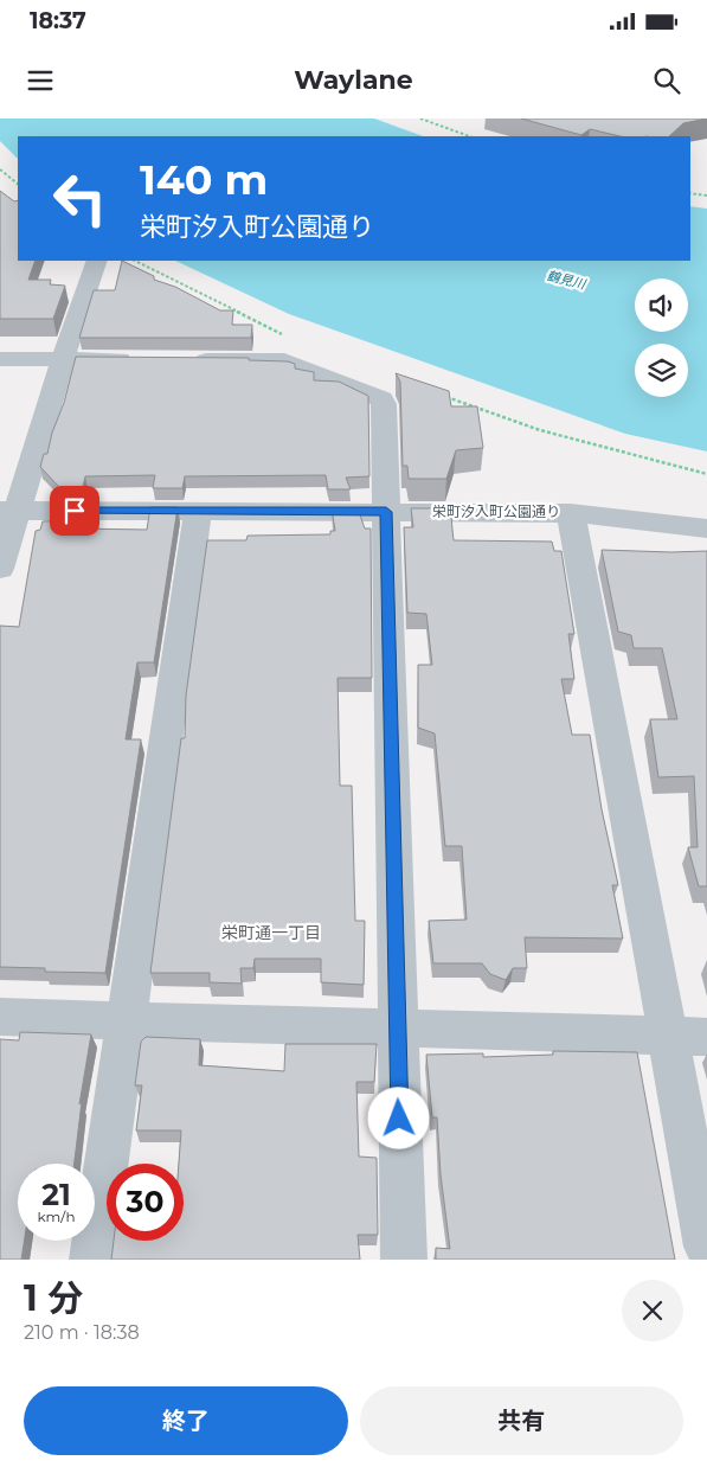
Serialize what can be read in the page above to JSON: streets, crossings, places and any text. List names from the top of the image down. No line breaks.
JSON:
{"streets":{"street":["栄町汐入町公園通り"]},"districts":["栄町通一丁目"],"water":["鶴見川"],"page":{"status":"18:37","header":"Waylane","turn":["140 m","栄町汐入町公園通り"],"speed":"21 km/h","limit":"30","heading":["1 分","210 m · 18:38"],"buttons":["終了","共有"]}}
